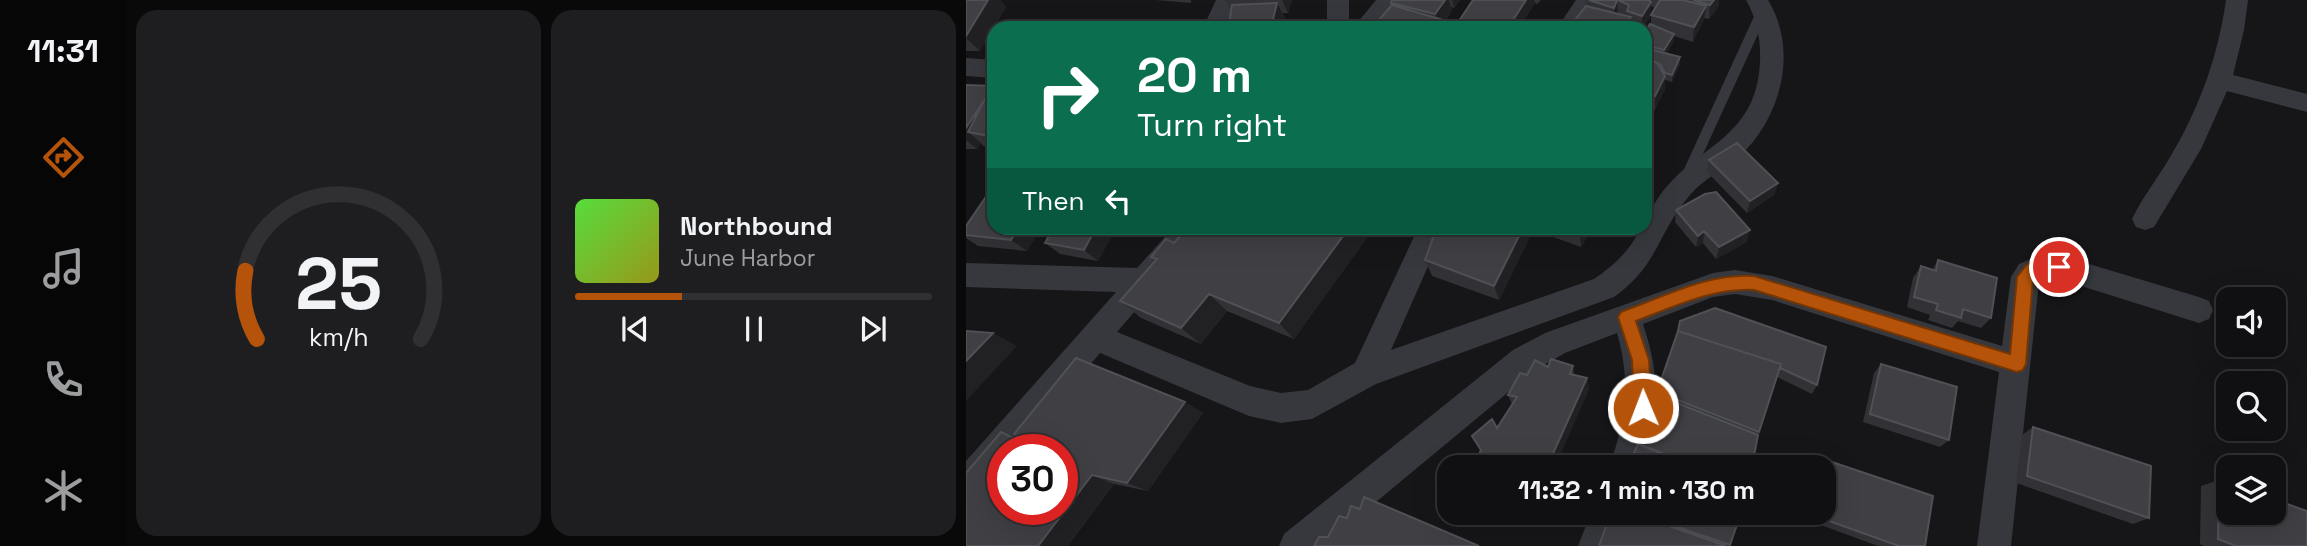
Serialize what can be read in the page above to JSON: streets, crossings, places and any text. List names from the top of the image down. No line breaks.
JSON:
{"page":{"tabs":"11:31","turn":["20 m","Turn right"],"then":"Then","song":["Northbound","June Harbor"],"limit":"30","trip":"11:32 · 1 min · 130 m","gauge":["25","km/h"]}}
